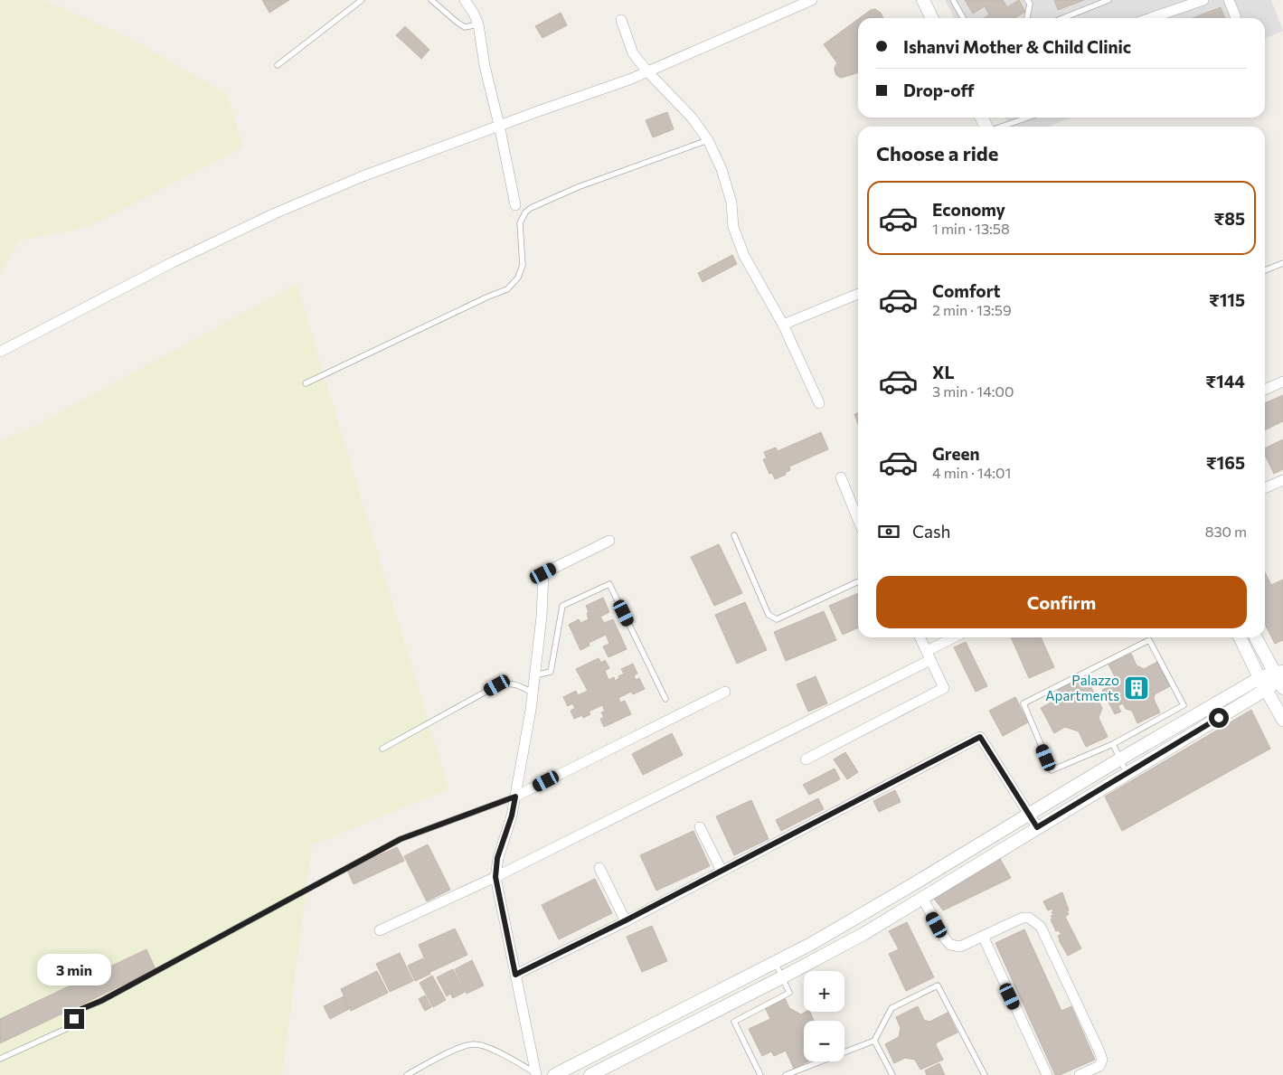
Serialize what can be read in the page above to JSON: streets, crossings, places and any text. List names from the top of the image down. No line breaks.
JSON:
{"places":{"building":["Palazzo Apartments"]},"page":{"banner":["Ishanvi Mother & Child Clinic","Drop-off"],"heading":"Choose a ride","list":[{"name":"Economy","note":"1 min · 13:58","value":"₹85"},{"name":"Comfort","note":"2 min · 13:59","value":"₹115"},{"name":"XL","note":"3 min · 14:00","value":"₹144"},{"name":"Green","note":"4 min · 14:01","value":"₹165"}],"pay":["Cash","830 m"],"buttons":"Confirm","bubble":"3 min","map_buttons":["+","−"]}}
